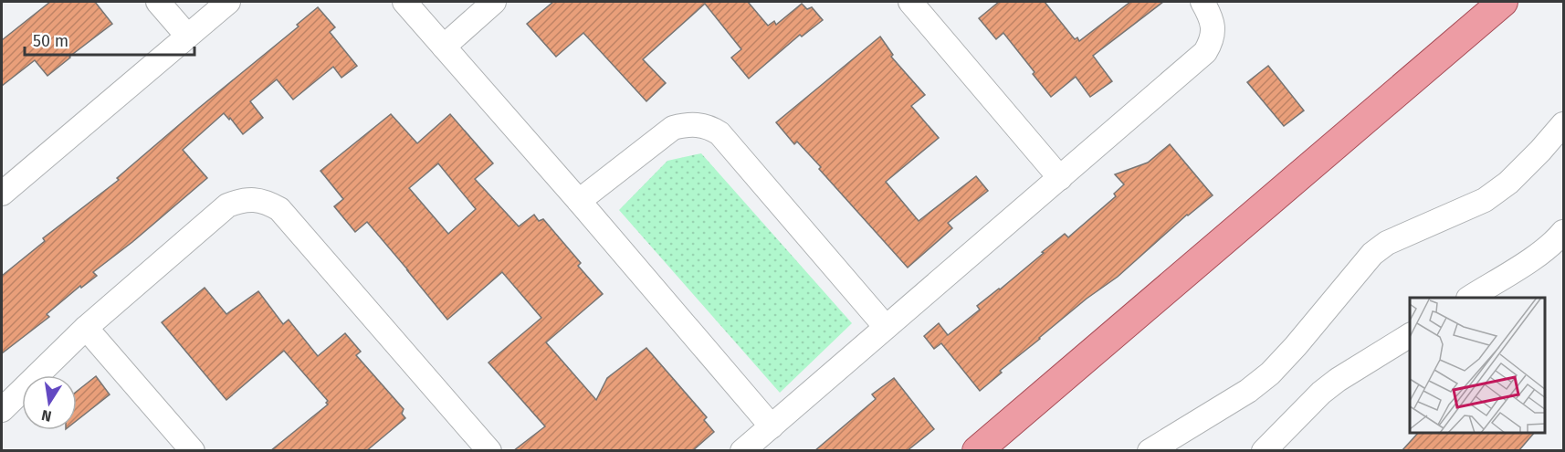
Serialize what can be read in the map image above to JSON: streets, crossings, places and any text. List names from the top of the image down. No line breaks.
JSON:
{"scale_bar":"50 m","north":"bottom"}
